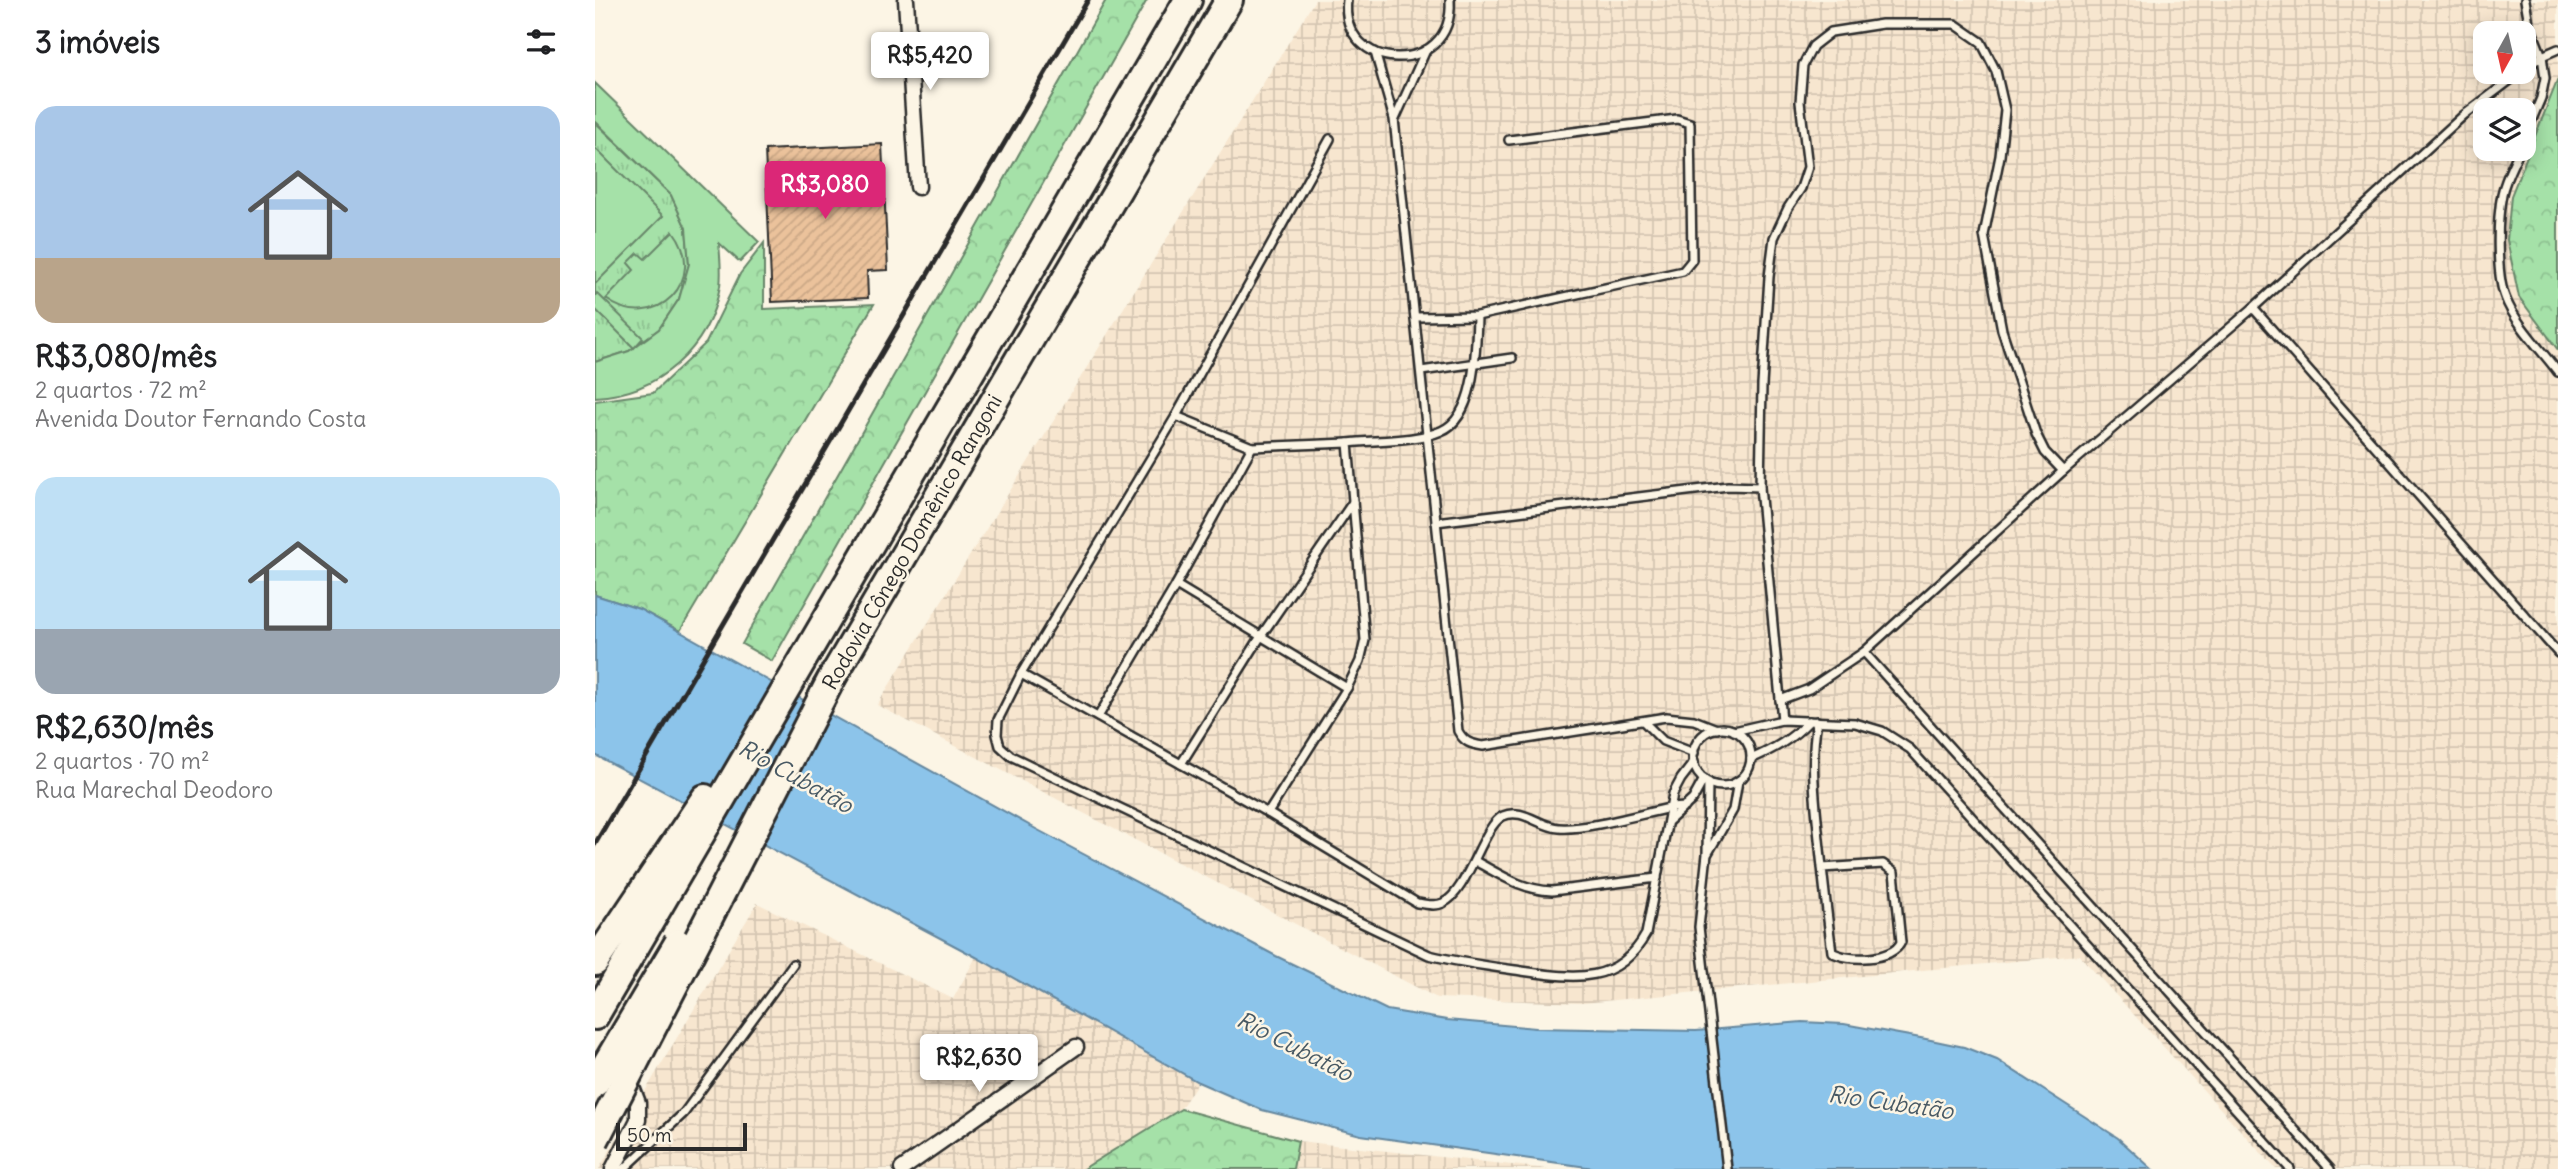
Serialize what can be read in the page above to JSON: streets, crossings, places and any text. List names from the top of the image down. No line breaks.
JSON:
{"streets":{"highway":["Rodovia Cônego Domênico Rangoni"]},"water":["Rio Cubatão"],"scale_bar":"50 m","north":"bottom","page":{"heading":"3 imóveis","price":["R$5,420","R$3,080","R$2,630"],"list":[{"name":"R$3,080/mês","note":"2 quartos · 72 m² · Avenida Doutor Fernando Costa"},{"name":"R$2,630/mês","note":"2 quartos · 70 m² · Rua Marechal Deodoro"}],"scale":"50 m"}}
